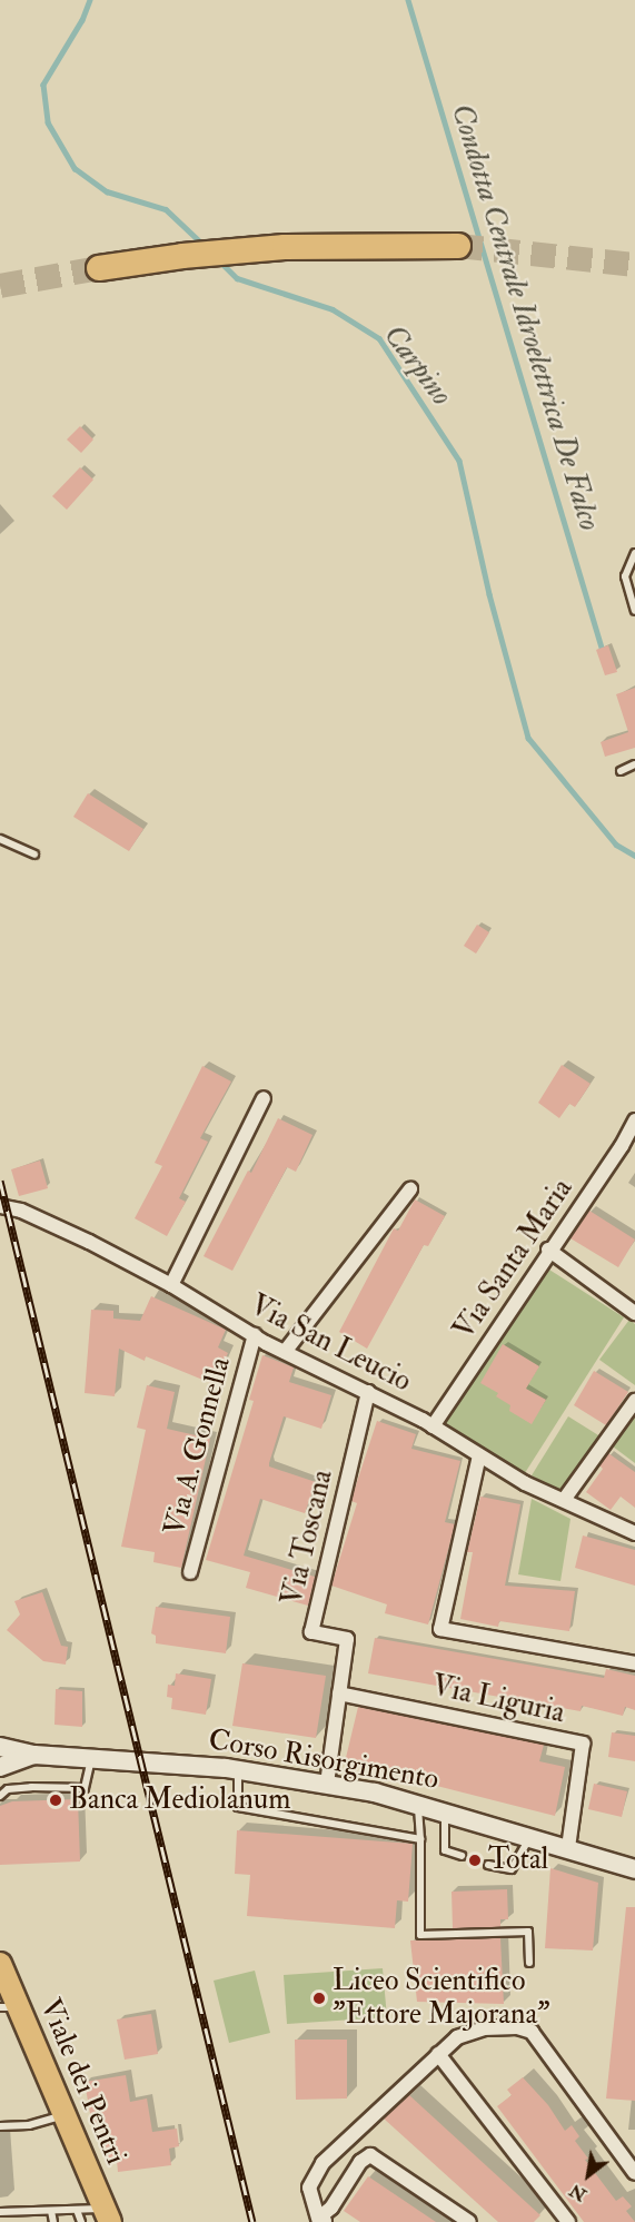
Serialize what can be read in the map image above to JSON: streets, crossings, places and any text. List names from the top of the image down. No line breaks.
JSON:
{"streets":{"main road":["Viale dei Pentri"],"street":["Via Santa Maria","Via San Leucio","Via A. Gonnella","Via Toscana","Via Liguria","Corso Risorgimento"]},"crossings":[["Via Santa Maria","Via San Leucio"],["Via San Leucio","Via A. Gonnella"],["Via San Leucio","Via Toscana"],["Via Toscana","Via Liguria"],["Via Toscana","Corso Risorgimento"],["Via Liguria","Corso Risorgimento"]],"water":["Condotta Centrale Idroelettrica De Falco","Carpino"],"places":["Banca Mediolanum","Total","Liceo Scientifico \"Ettore Majorana\""],"north":"bottom left"}
